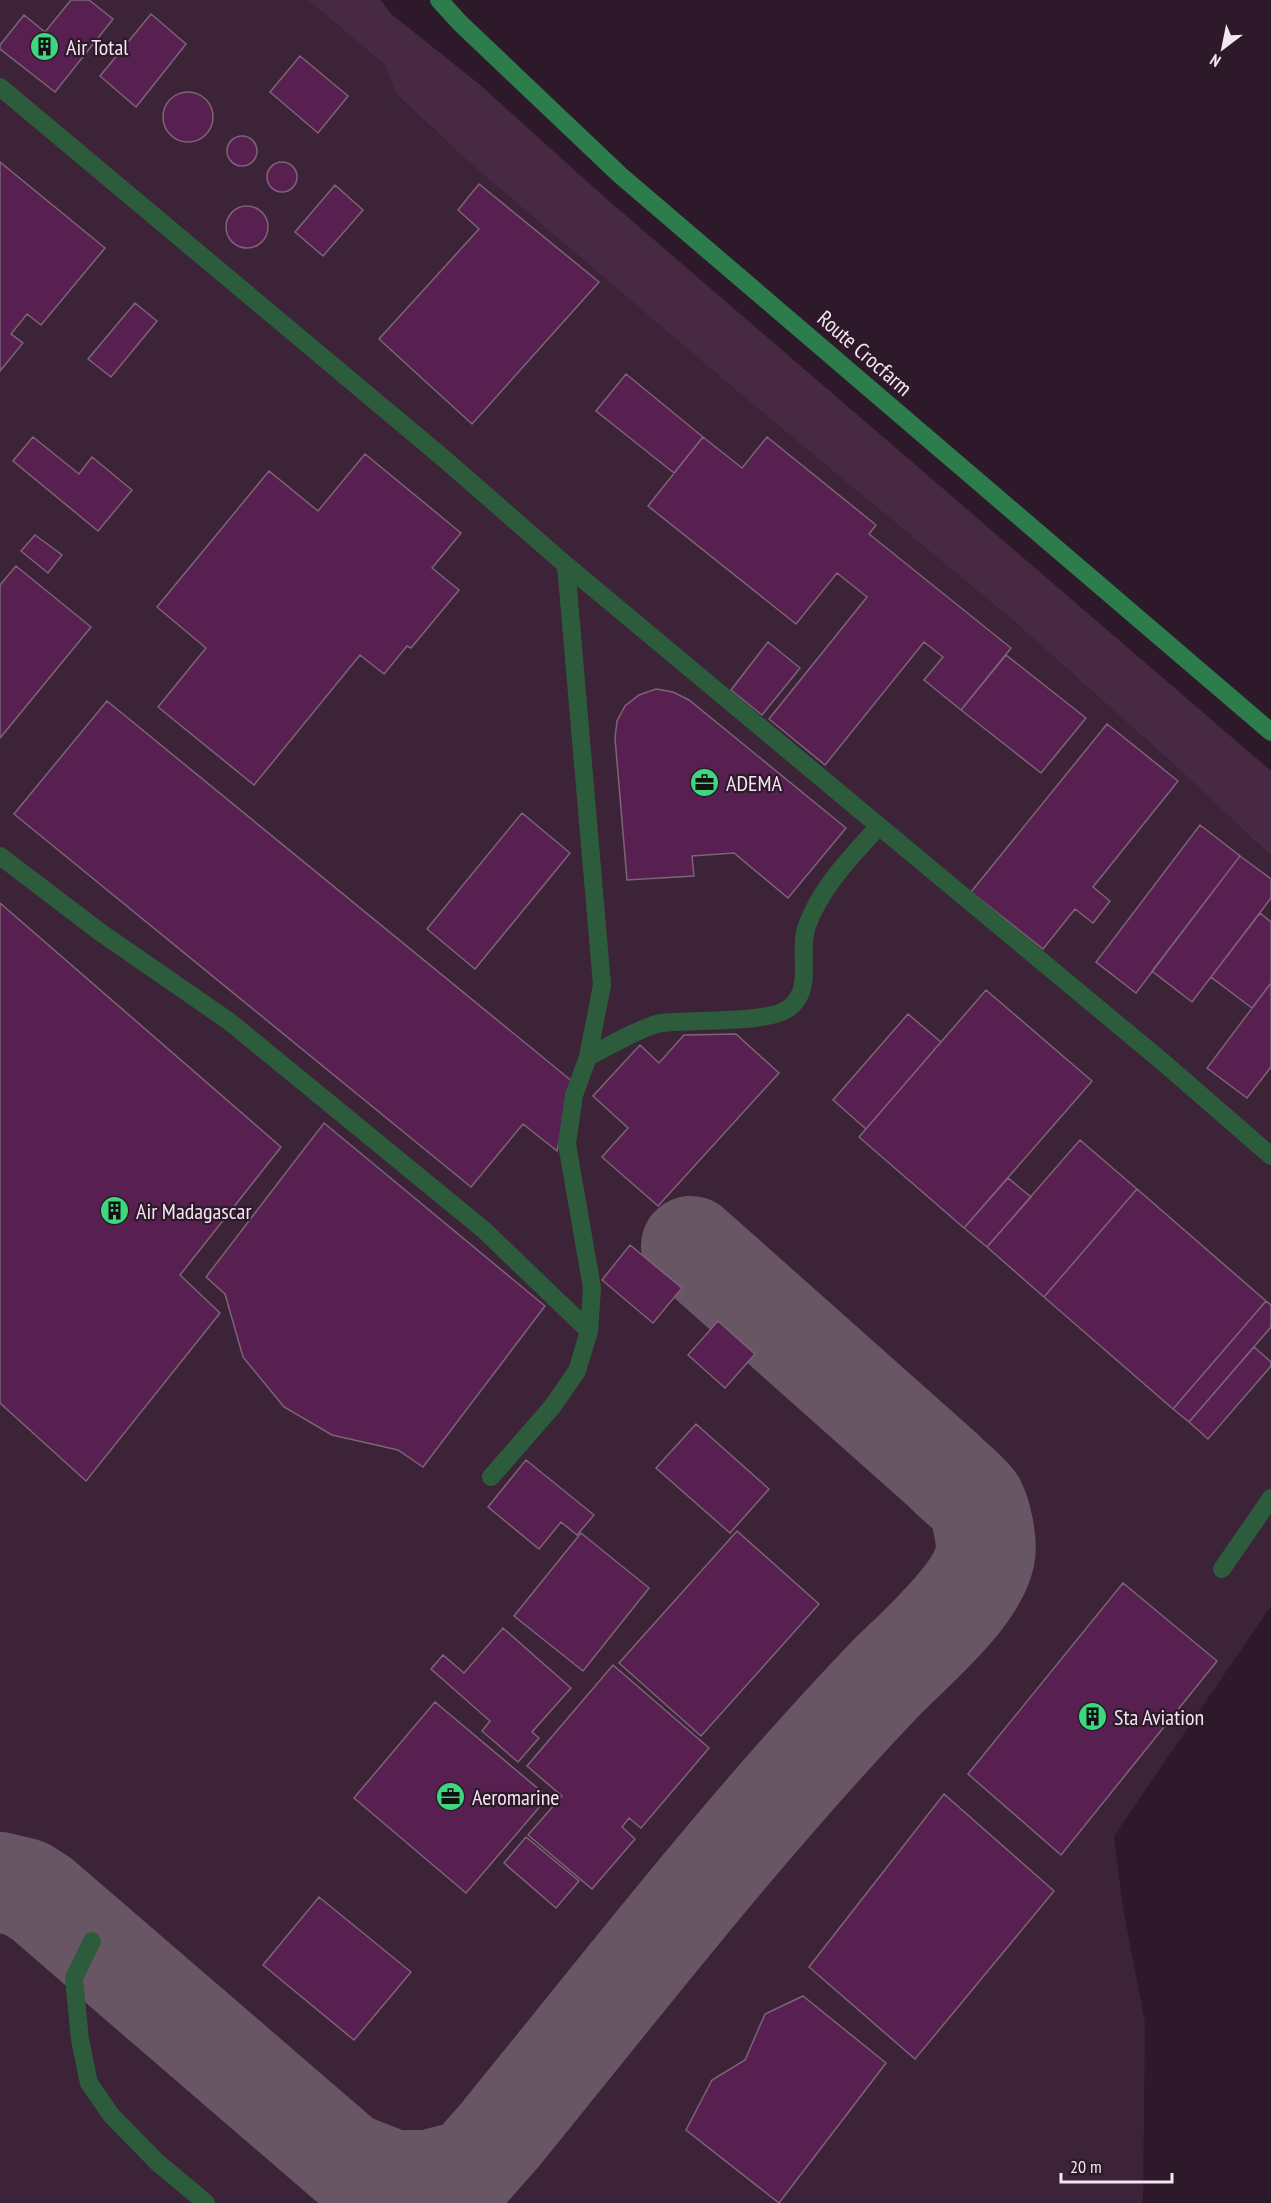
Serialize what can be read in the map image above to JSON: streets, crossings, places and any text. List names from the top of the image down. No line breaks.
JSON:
{"streets":{"street":["Route Crocfarm"]},"places":{"building":["Air Total","Air Madagascar","Sta Aviation"],"office":["ADEMA","Aeromarine"]},"scale_bar":"20 m","north":"bottom left"}
